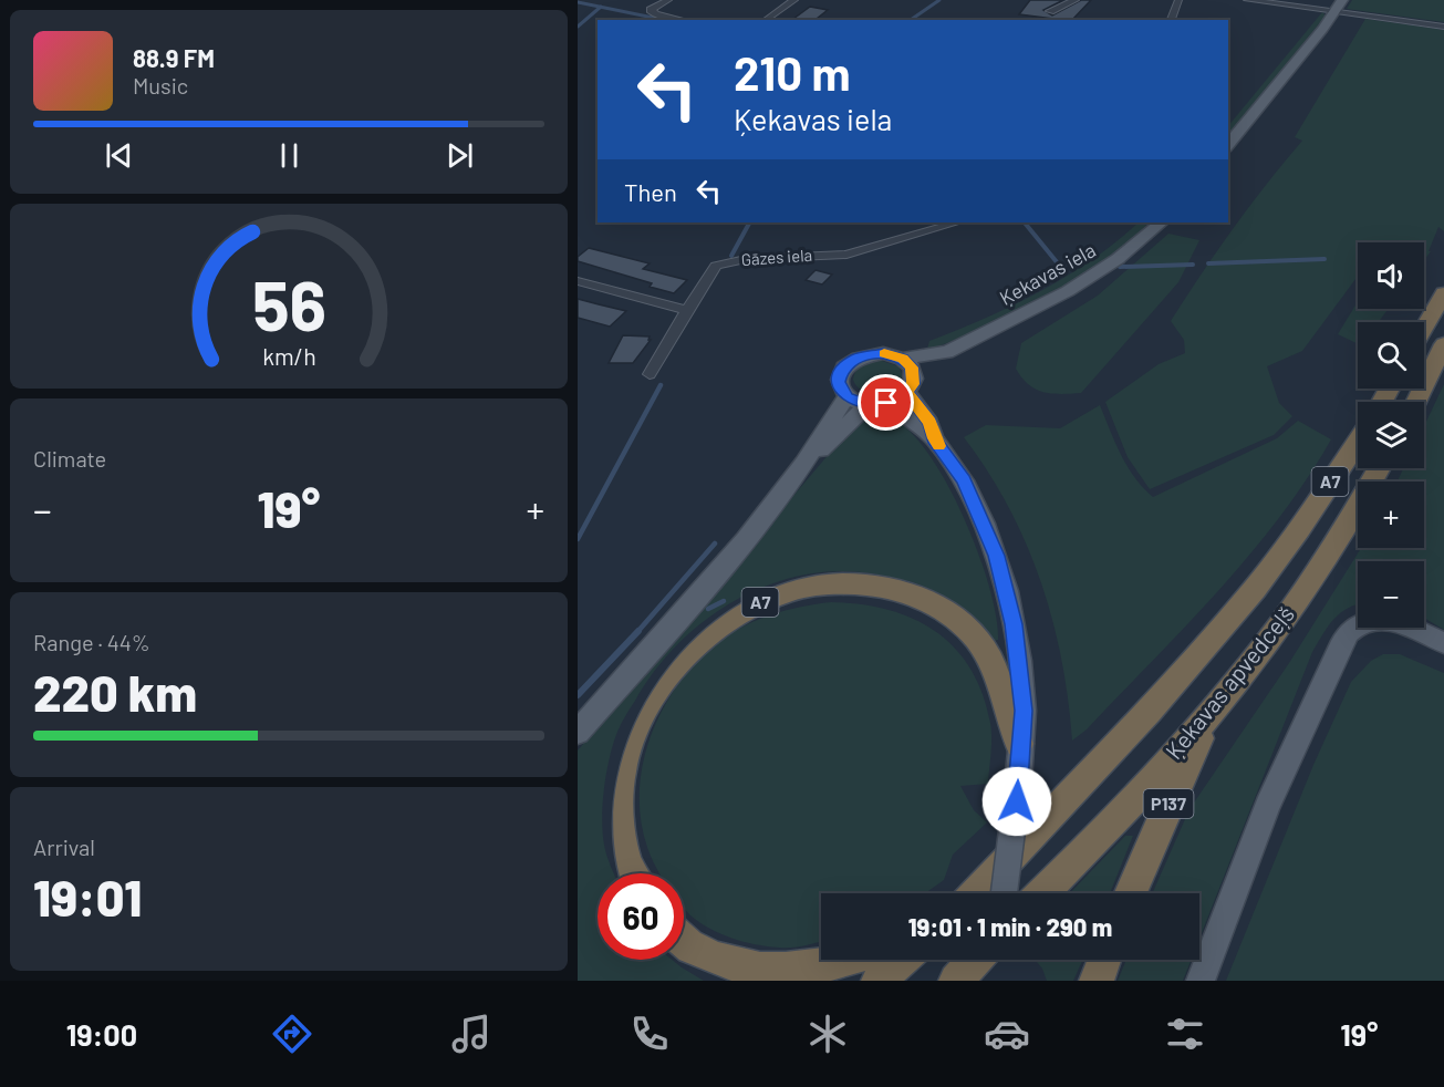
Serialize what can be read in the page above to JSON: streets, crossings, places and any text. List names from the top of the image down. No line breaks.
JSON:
{"streets":{"highway":["A7","Ķekavas apvedceļš","P137"],"main road":["Ķekavas iela"],"street":["Gāzes iela"]},"crossings":[["Ķekavas apvedceļš","P137"]],"page":{"turn":["210 m","Ķekavas iela"],"song":["88.9 FM","Music"],"then":"Then","map_buttons":["+","−"],"tile":["Climate",["Range · 44%","220 km"],["Arrival","19:01"]],"heat":["−","19°","+"],"limit":"60","trip":"19:01 · 1 min · 290 m","tabs":["19:00","19°"],"gauge":["56","km/h"]}}
